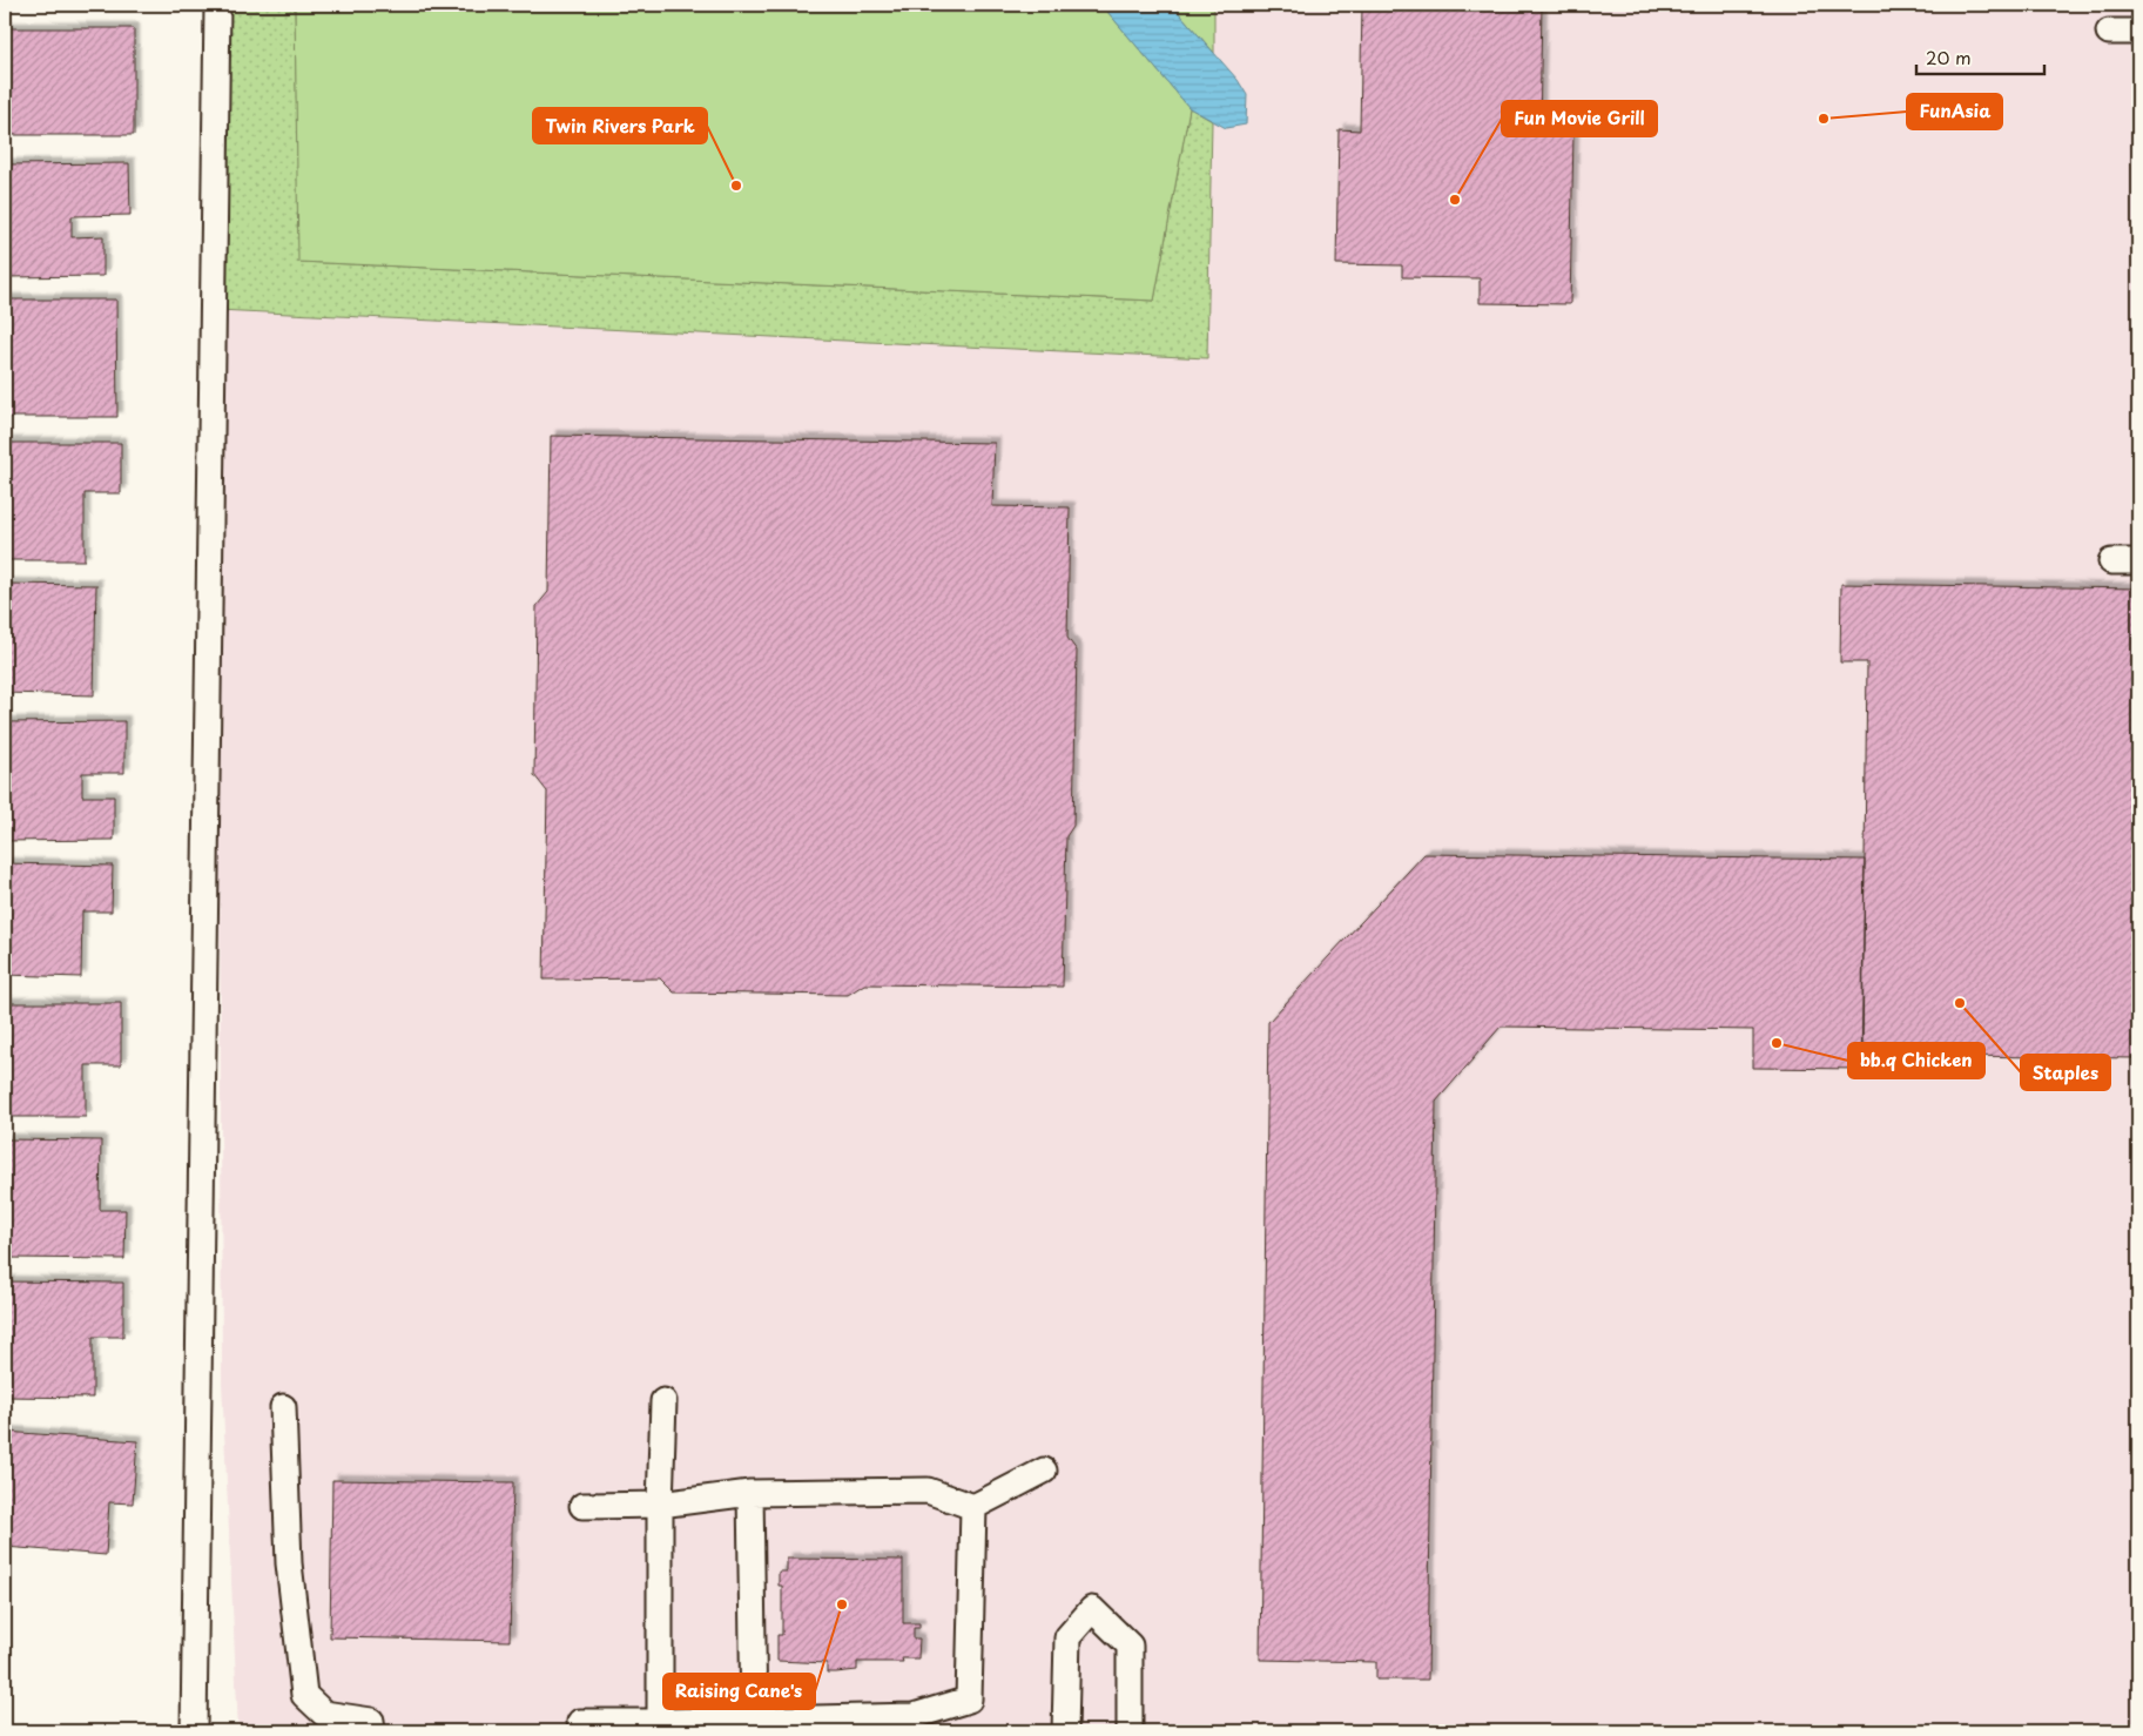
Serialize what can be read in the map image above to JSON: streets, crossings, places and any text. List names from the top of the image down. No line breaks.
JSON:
{"places":["FunAsia","Twin Rivers Park","Fun Movie Grill","Staples","bb.q Chicken","Raising Cane's"],"scale_bar":"20 m"}
